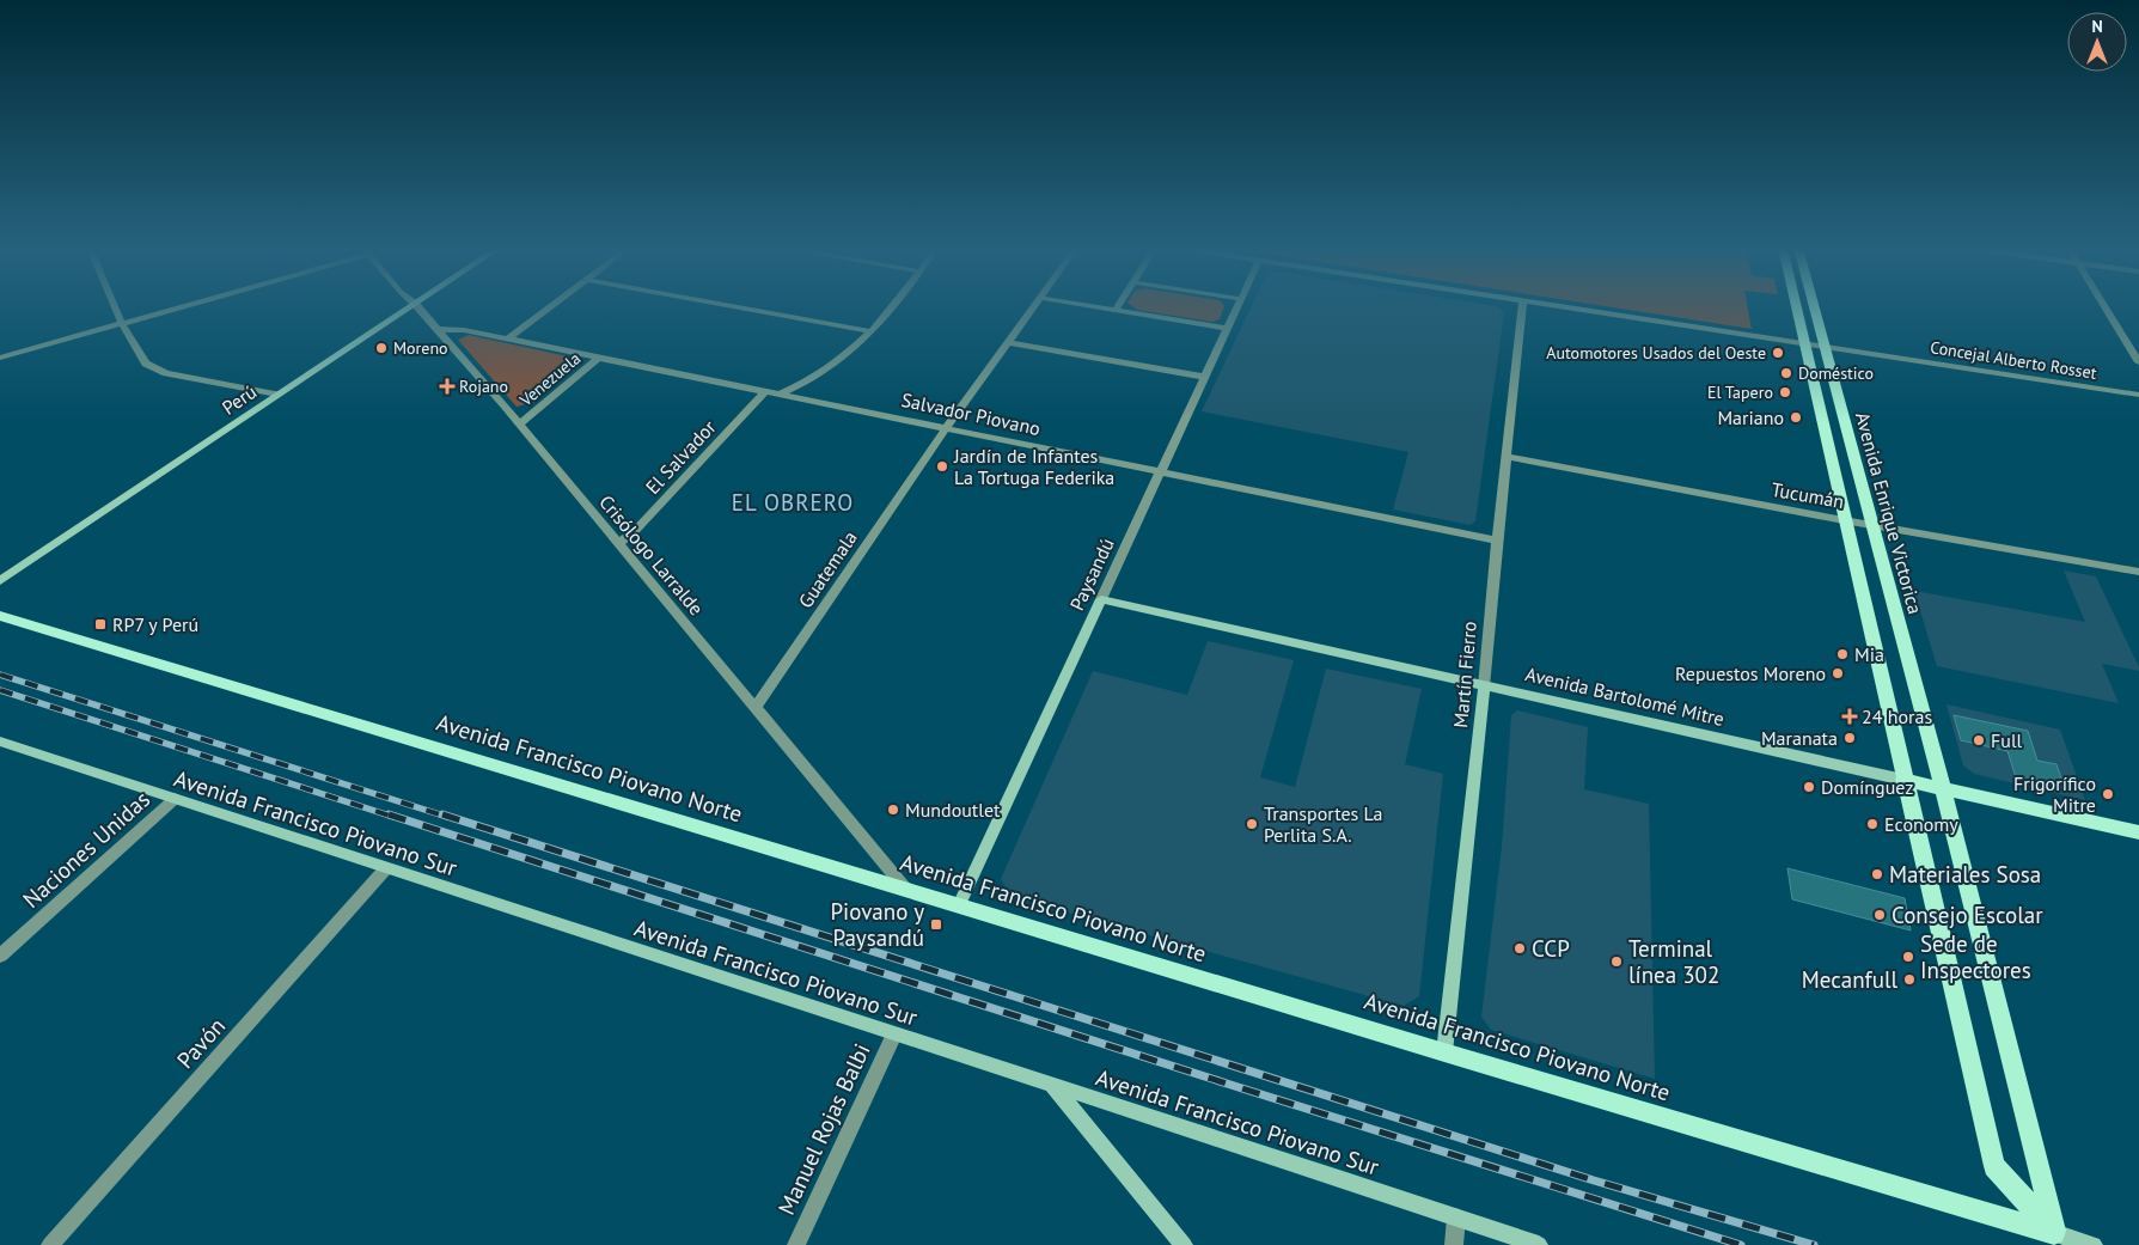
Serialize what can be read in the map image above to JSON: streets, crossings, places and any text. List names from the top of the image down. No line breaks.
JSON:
{"streets":{"main road":["Avenida Enrique Victorica","Avenida Bartolomé Mitre","Avenida Francisco Piovano Norte"],"street":["Concejal Alberto Rosset","Venezuela","Perú","Salvador Piovano","El Salvador","Tucumán","Crisólogo Larralde","Guatemala","Paysandú","Martín Fierro","Avenida Francisco Piovano Sur","Naciones Unidas","Pavón","Manuel Rojas Balbi"]},"crossings":[["Concejal Alberto Rosset","Avenida Enrique Victorica"],["Venezuela","Salvador Piovano"],["Venezuela","Crisólogo Larralde"],["Salvador Piovano","El Salvador"],["Salvador Piovano","Crisólogo Larralde"],["Salvador Piovano","Guatemala"],["Salvador Piovano","Paysandú"],["Salvador Piovano","Martín Fierro"],["El Salvador","Crisólogo Larralde"],["Tucumán","Avenida Enrique Victorica"],["Tucumán","Martín Fierro"],["Avenida Enrique Victorica","Avenida Bartolomé Mitre"],["Avenida Enrique Victorica","Avenida Francisco Piovano Norte"],["Crisólogo Larralde","Guatemala"],["Crisólogo Larralde","Avenida Francisco Piovano Norte"],["Paysandú","Avenida Bartolomé Mitre"],["Paysandú","Avenida Francisco Piovano Norte"],["Martín Fierro","Avenida Bartolomé Mitre"],["Martín Fierro","Avenida Francisco Piovano Norte"],["Avenida Francisco Piovano Sur","Naciones Unidas"],["Avenida Francisco Piovano Sur","Pavón"],["Avenida Francisco Piovano Sur","Manuel Rojas Balbi"]],"districts":["EL OBRERO"],"places":{"other":["Moreno","Automotores Usados del Oeste","Doméstico","El Tapero","Mariano","Jardín de Infantes La Tortuga Federika","Mia","Repuestos Moreno","Maranata","Full","Domínguez","Frigorífico Mitre","Mundoutlet","Transportes La Perlita S.A.","Economy","Materiales Sosa","Consejo Escolar","CCP","Sede de Inspectores","Terminal línea 302","Mecanfull"],"health":["Rojano","24 horas"],"transit":["RP7 y Perú","Piovano y Paysandú"]},"north":"top"}
